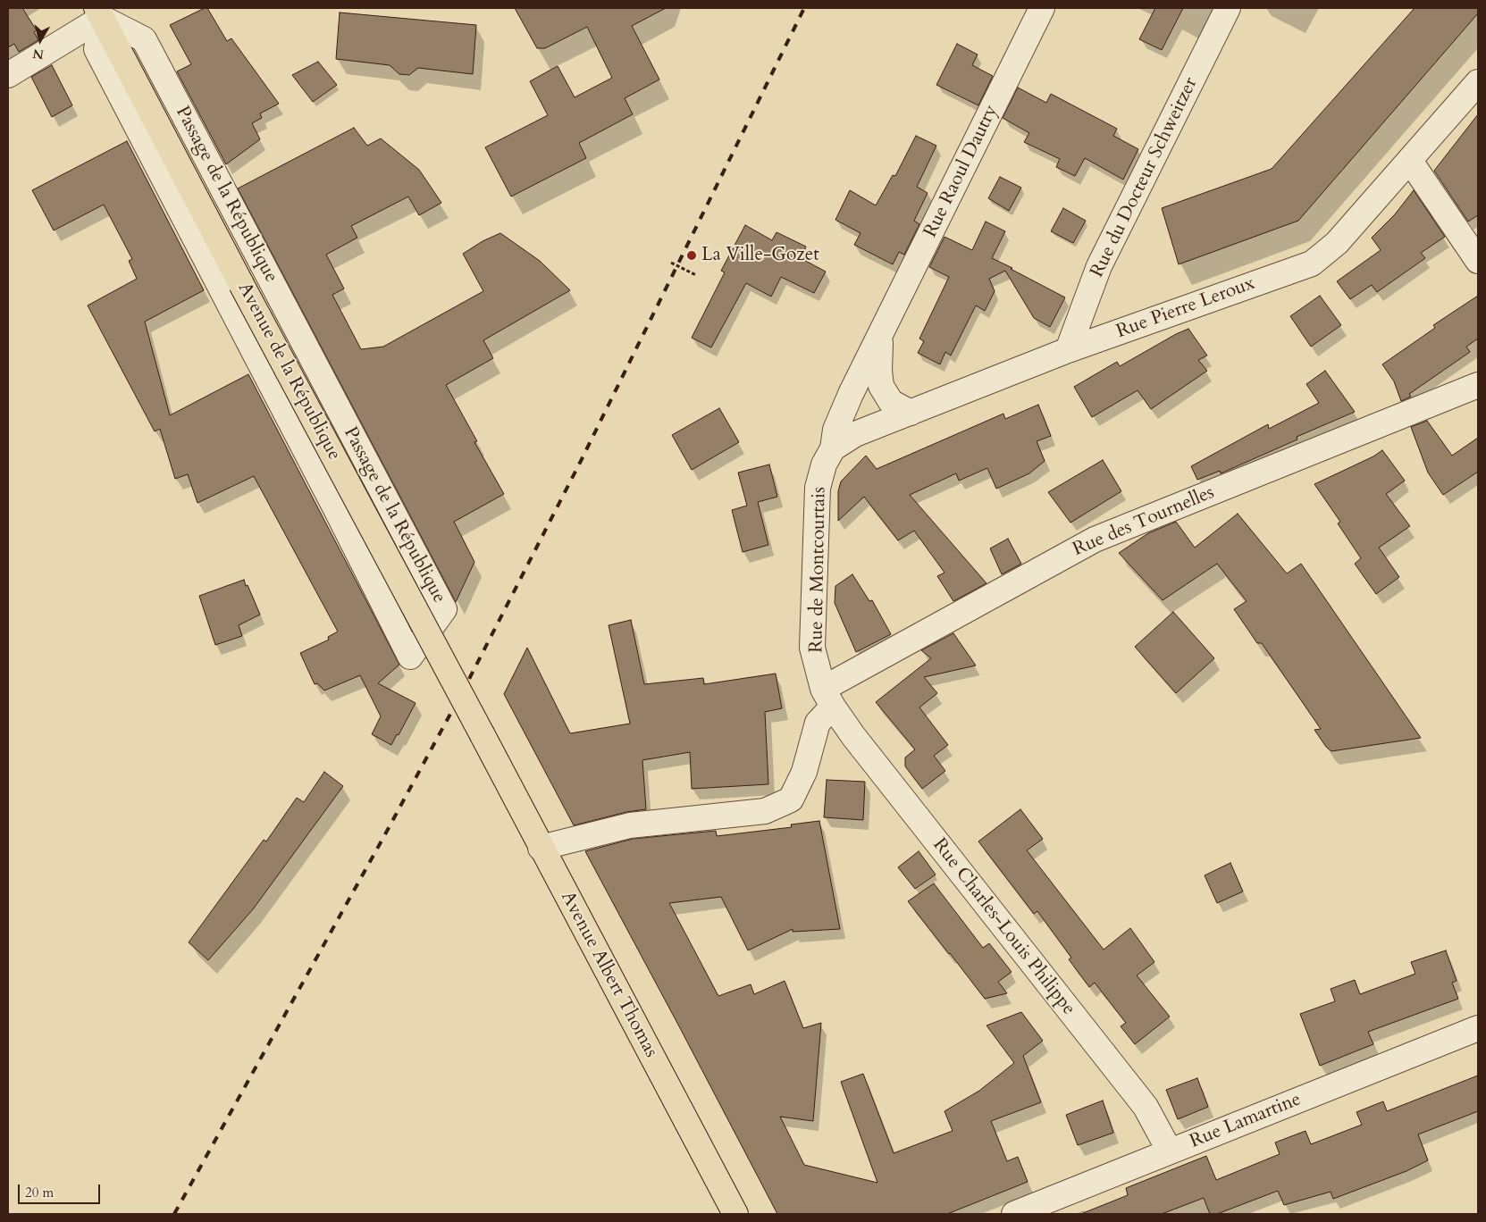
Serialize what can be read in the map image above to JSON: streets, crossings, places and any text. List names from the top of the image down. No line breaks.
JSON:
{"streets":{"main road":["Avenue de la République","Avenue Albert Thomas"],"street":["Rue Raoul Dautry","Rue du Docteur Schweitzer","Passage de la République","Rue Pierre Leroux","Rue des Tournelles","Rue de Montcourtais","Rue Charles-Louis Philippe","Rue Lamartine"]},"crossings":[["Rue Raoul Dautry","Rue Pierre Leroux"],["Rue Raoul Dautry","Rue de Montcourtais"],["Rue du Docteur Schweitzer","Rue Pierre Leroux"],["Passage de la République","Avenue de la République"],["Rue Pierre Leroux","Rue de Montcourtais"],["Avenue de la République","Avenue Albert Thomas"],["Rue des Tournelles","Rue de Montcourtais"],["Rue des Tournelles","Rue Charles-Louis Philippe"],["Rue de Montcourtais","Rue Charles-Louis Philippe"],["Rue Charles-Louis Philippe","Rue Lamartine"]],"places":["La Ville-Gozet"],"scale_bar":"20 m","north":"bottom"}
